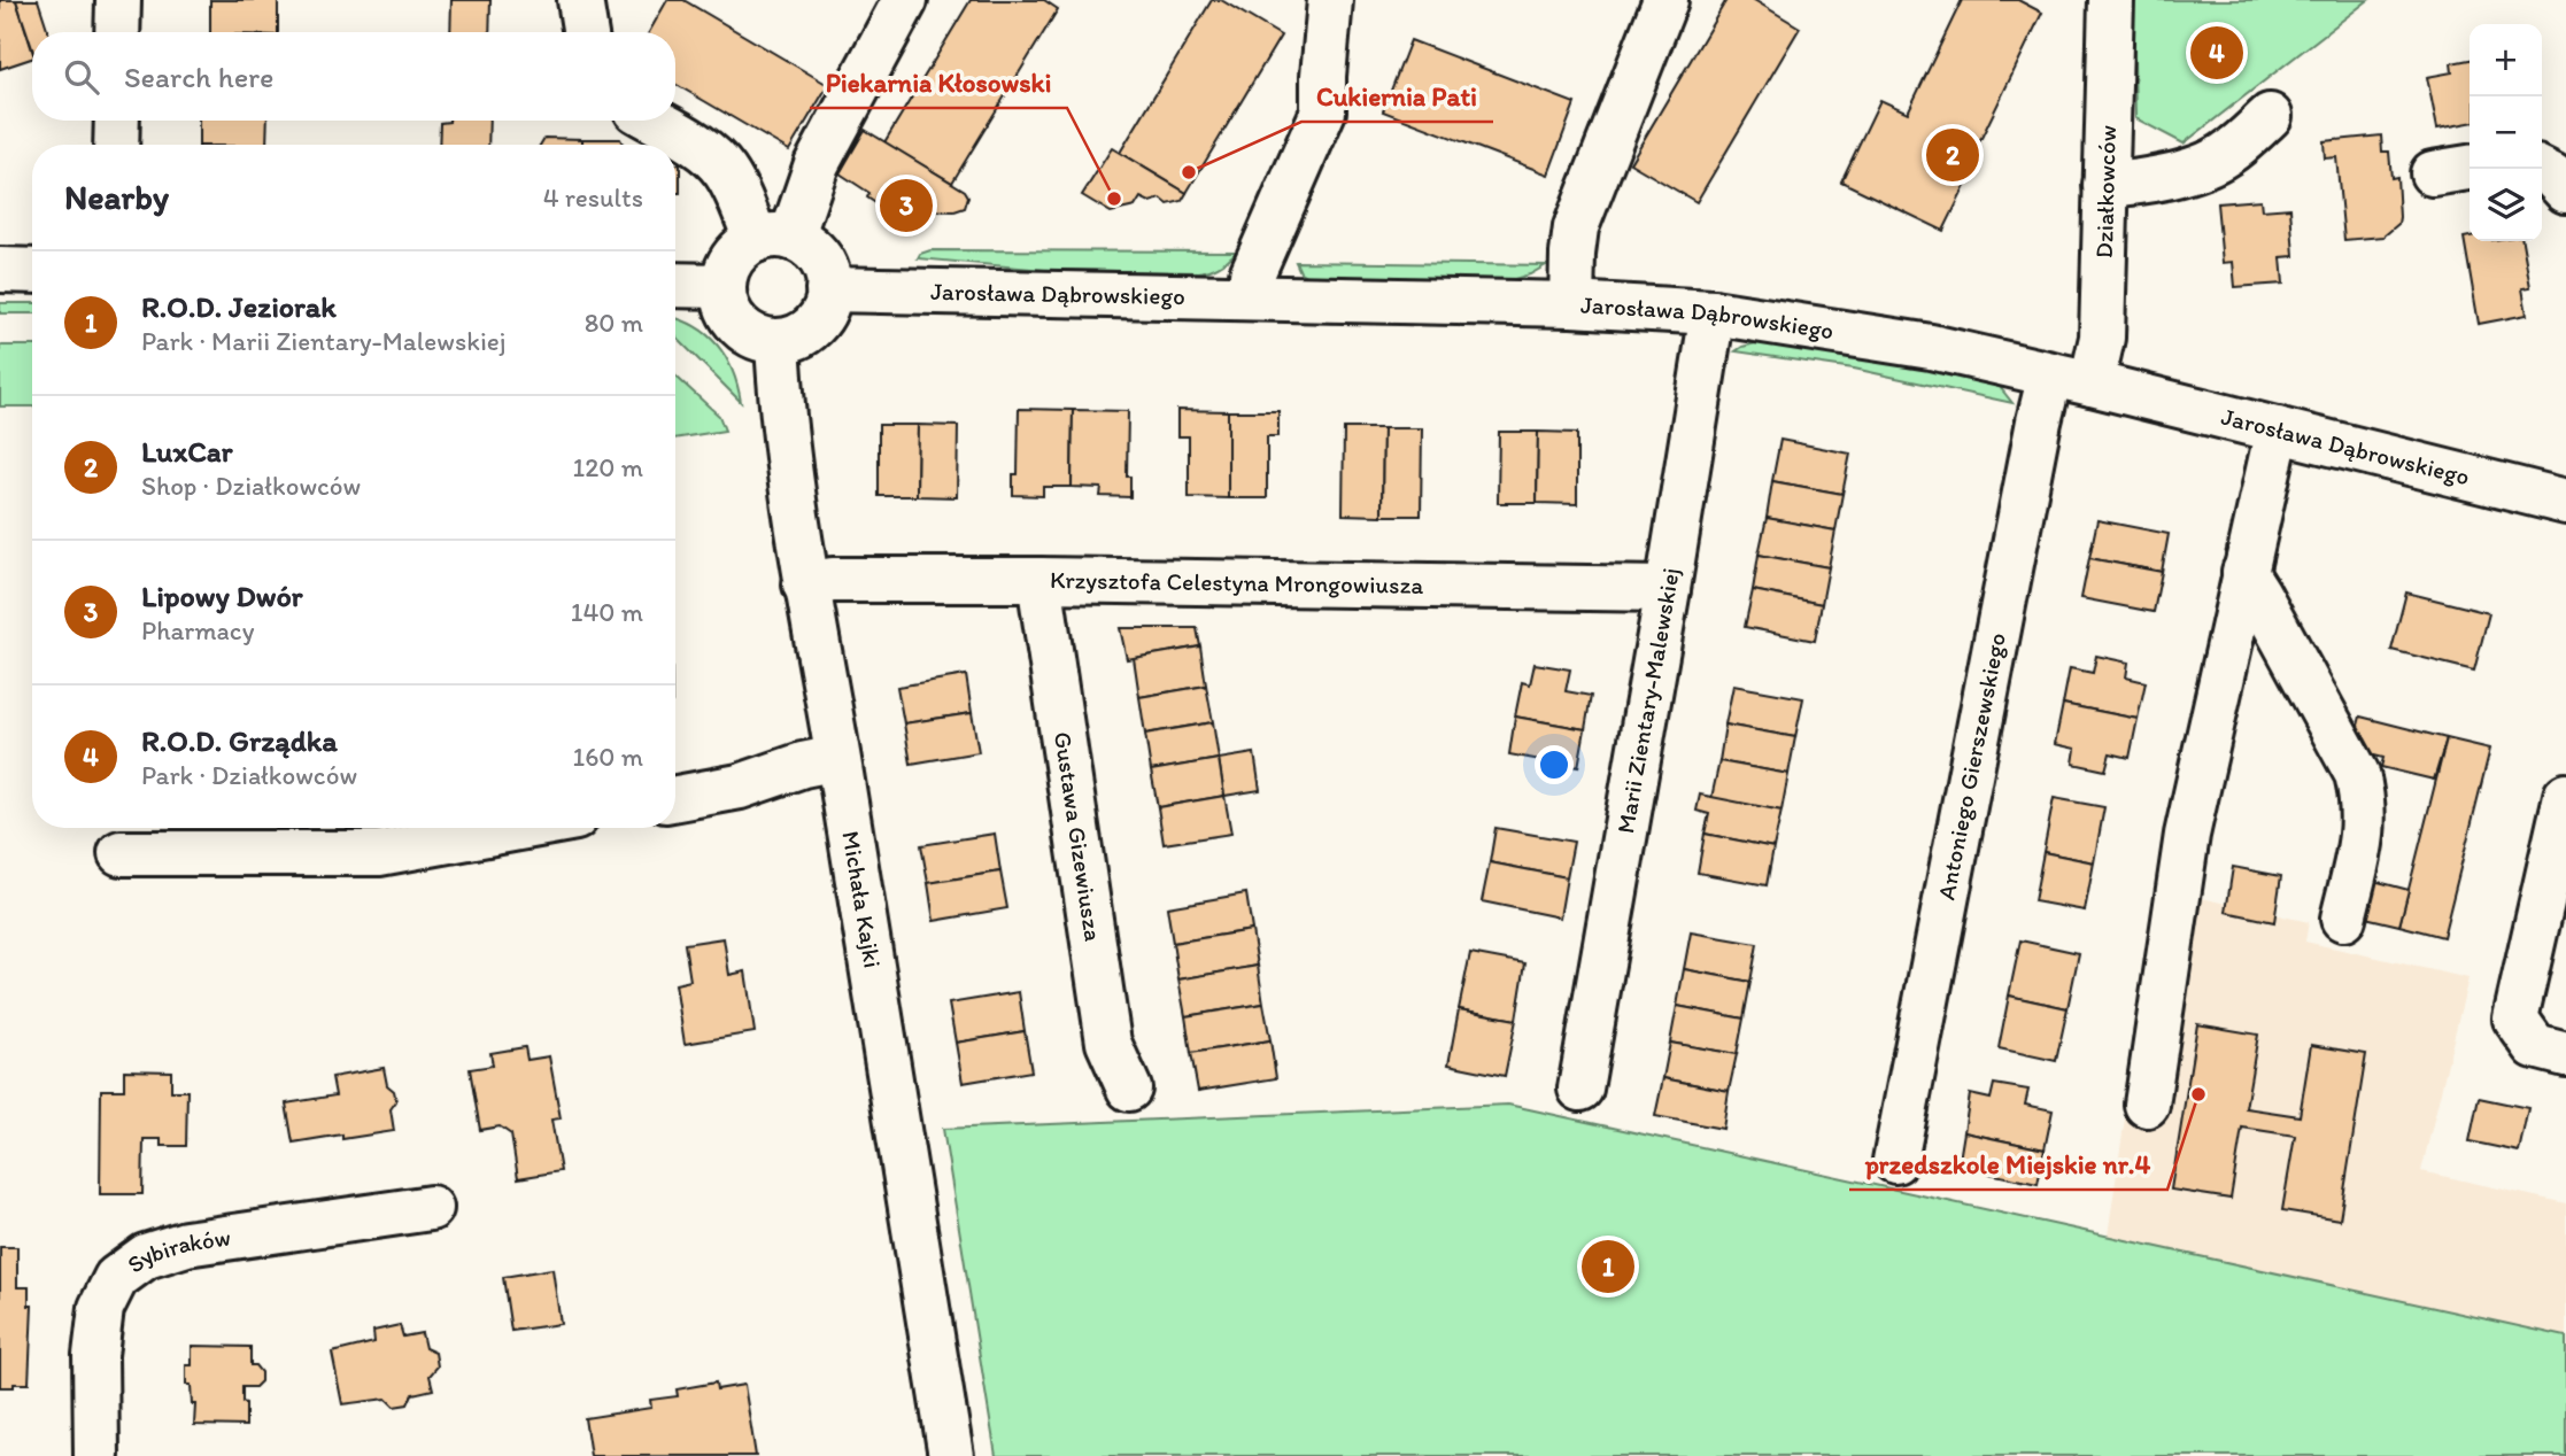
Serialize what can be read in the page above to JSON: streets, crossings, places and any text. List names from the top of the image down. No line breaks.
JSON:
{"streets":{"street":["Działkowców","Jarosława Dąbrowskiego","Krzysztofa Celestyna Mrongowiusza","Marii Zientary-Malewskiej","Antoniego Gierszewskiego","Gustawa Gizewiusza","Michała Kajki","Sybiraków"]},"crossings":[["Działkowców","Jarosława Dąbrowskiego"],["Działkowców","Antoniego Gierszewskiego"],["Jarosława Dąbrowskiego","Marii Zientary-Malewskiej"],["Jarosława Dąbrowskiego","Antoniego Gierszewskiego"],["Jarosława Dąbrowskiego","Michała Kajki"],["Krzysztofa Celestyna Mrongowiusza","Marii Zientary-Malewskiej"],["Krzysztofa Celestyna Mrongowiusza","Gustawa Gizewiusza"],["Krzysztofa Celestyna Mrongowiusza","Michała Kajki"]],"places":["Cukiernia Pati","Piekarnia Kłosowski","przedszkole Miejskie nr.4"],"page":{"pins":["4","2","3","1"],"map_buttons":["+","−"],"search":"Search here","heading":["Nearby","4 results"],"list":[{"mark":"1","name":"R.O.D. Jeziorak","note":"Park · Marii Zientary-Malewskiej","value":"80 m"},{"mark":"2","name":"LuxCar","note":"Shop · Działkowców","value":"120 m"},{"mark":"3","name":"Lipowy Dwór","note":"Pharmacy","value":"140 m"},{"mark":"4","name":"R.O.D. Grządka","note":"Park · Działkowców","value":"160 m"}]}}
